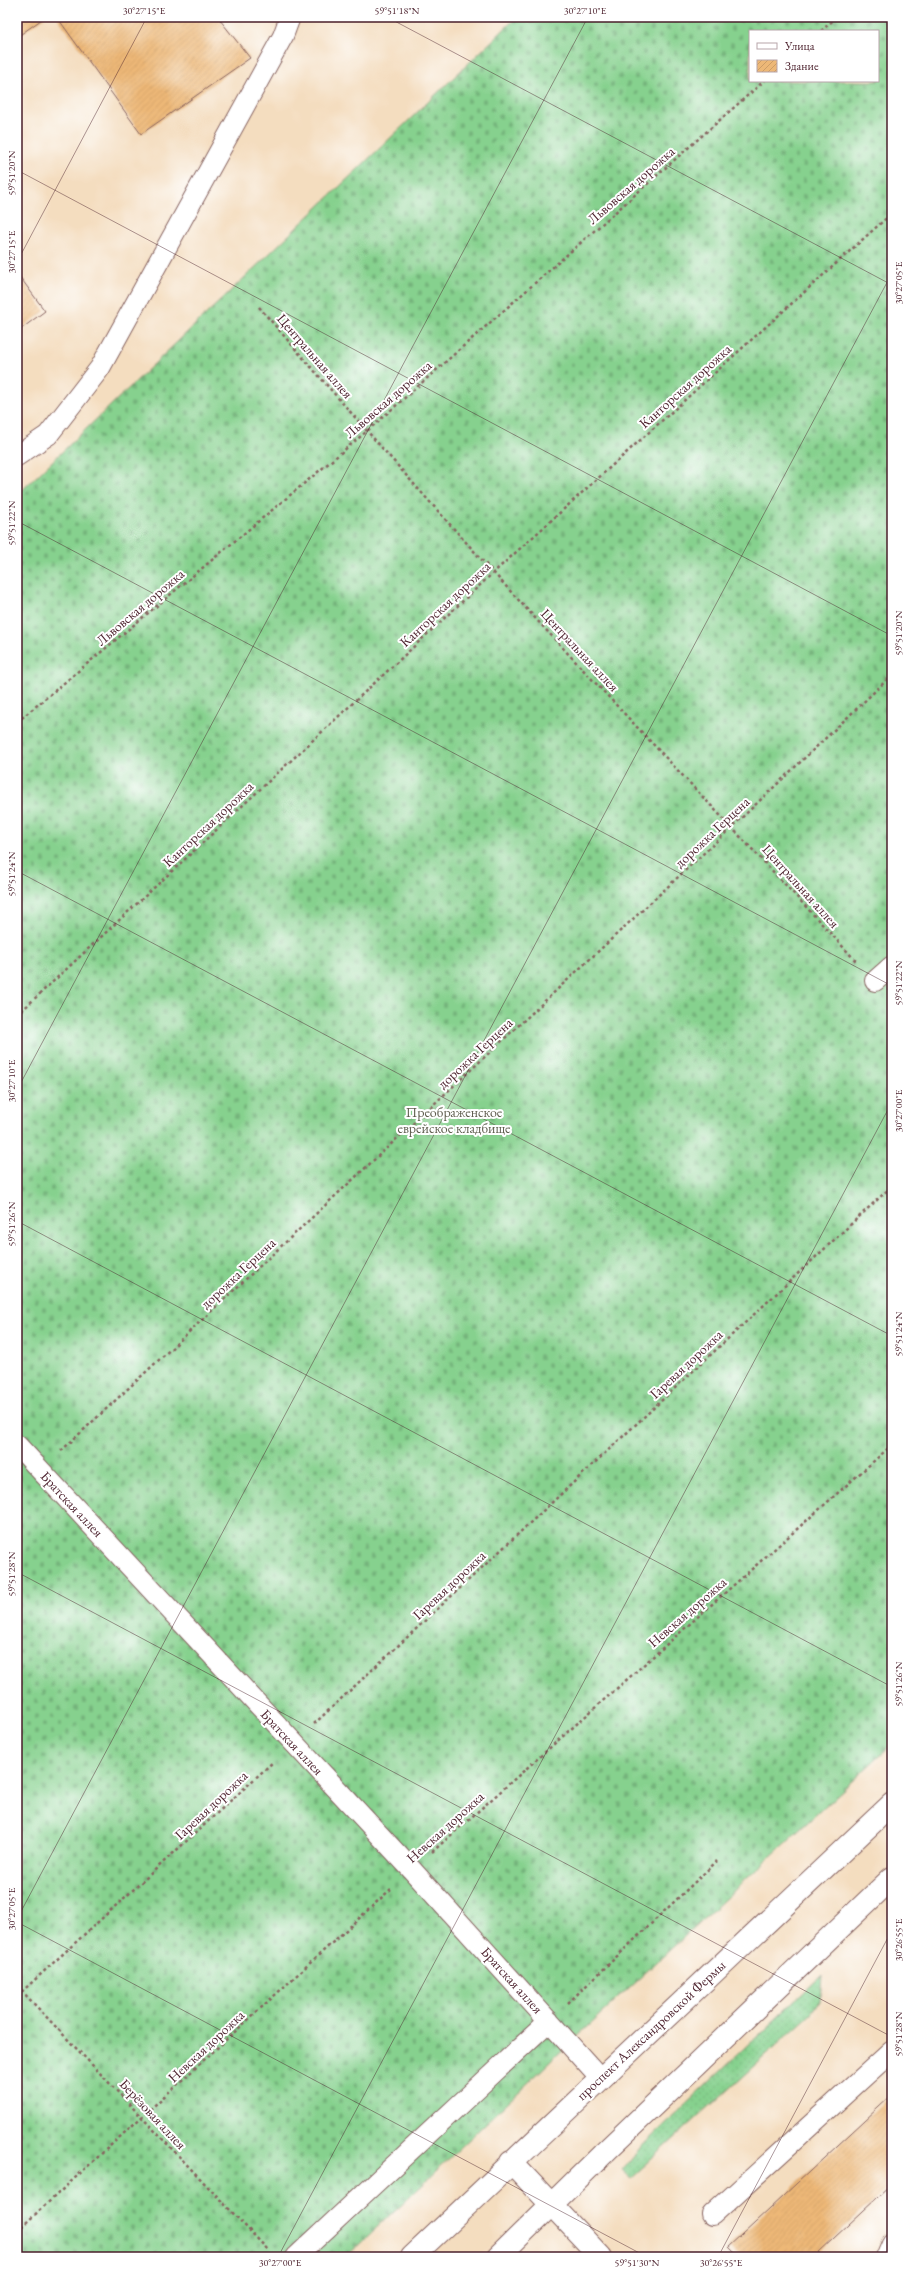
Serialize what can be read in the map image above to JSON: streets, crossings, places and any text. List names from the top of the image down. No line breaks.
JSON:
{"streets":{"main road":["проспект Александровской Фермы"],"lane":["Братская аллея"],"path":["Львовская дорожка","Центральная аллея","Канторская дорожка","дорожка Герцена","Гаревая дорожка","Невская дорожка","Берёзовая аллея"]},"crossings":[["Львовская дорожка","Центральная аллея"],["Центральная аллея","Канторская дорожка"],["Центральная аллея","дорожка Герцена"],["дорожка Герцена","Братская аллея"],["Гаревая дорожка","Братская аллея"],["Гаревая дорожка","Берёзовая аллея"],["Братская аллея","Невская дорожка"],["Братская аллея","проспект Александровской Фермы"],["Невская дорожка","Берёзовая аллея"]],"parks":["Преображенское еврейское кладбище"],"legend":["Улица","Здание"],"coordinates":["30°27'15\"E","59°51'18\"N","30°27'10\"E","59°51'20\"N","30°27'05\"E","59°51'22\"N","59°51'24\"N","30°27'00\"E","59°51'26\"N","59°51'28\"N","30°26'55\"E","59°51'30\"N"]}
